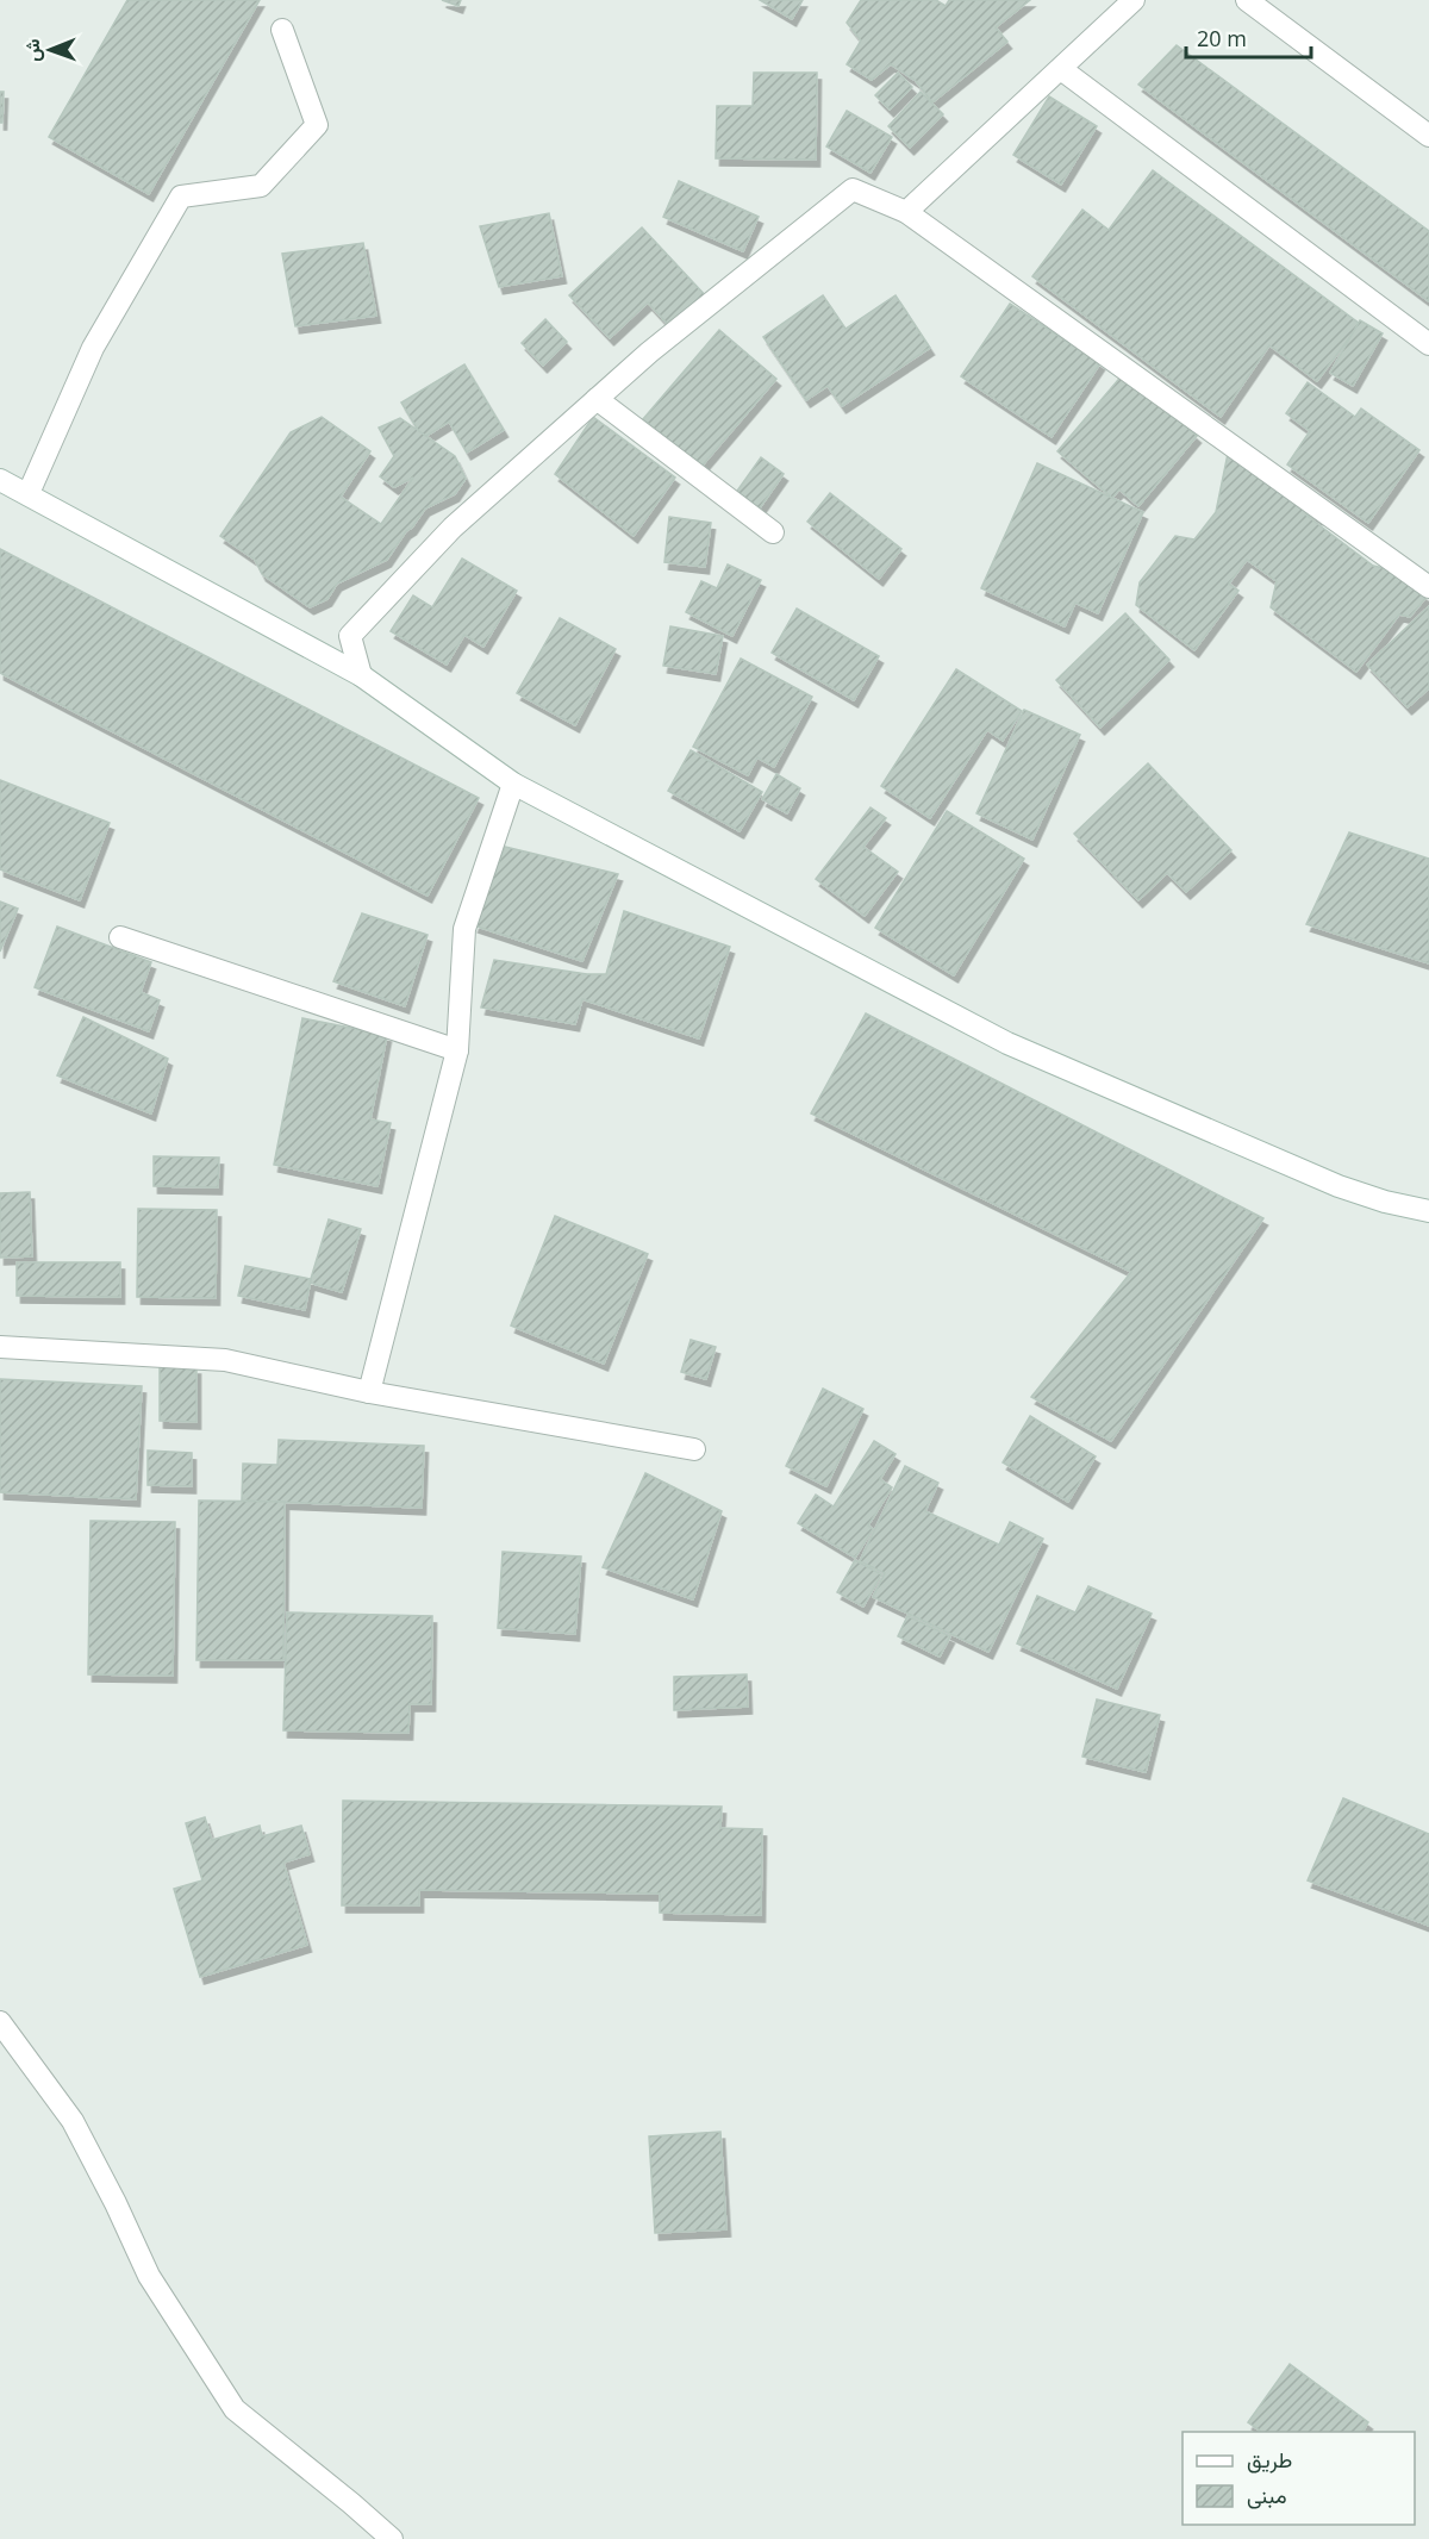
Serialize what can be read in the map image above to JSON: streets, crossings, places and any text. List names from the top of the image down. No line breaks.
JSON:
{"legend":["طريق","مبنى"],"scale_bar":"20 m","north":"left"}
